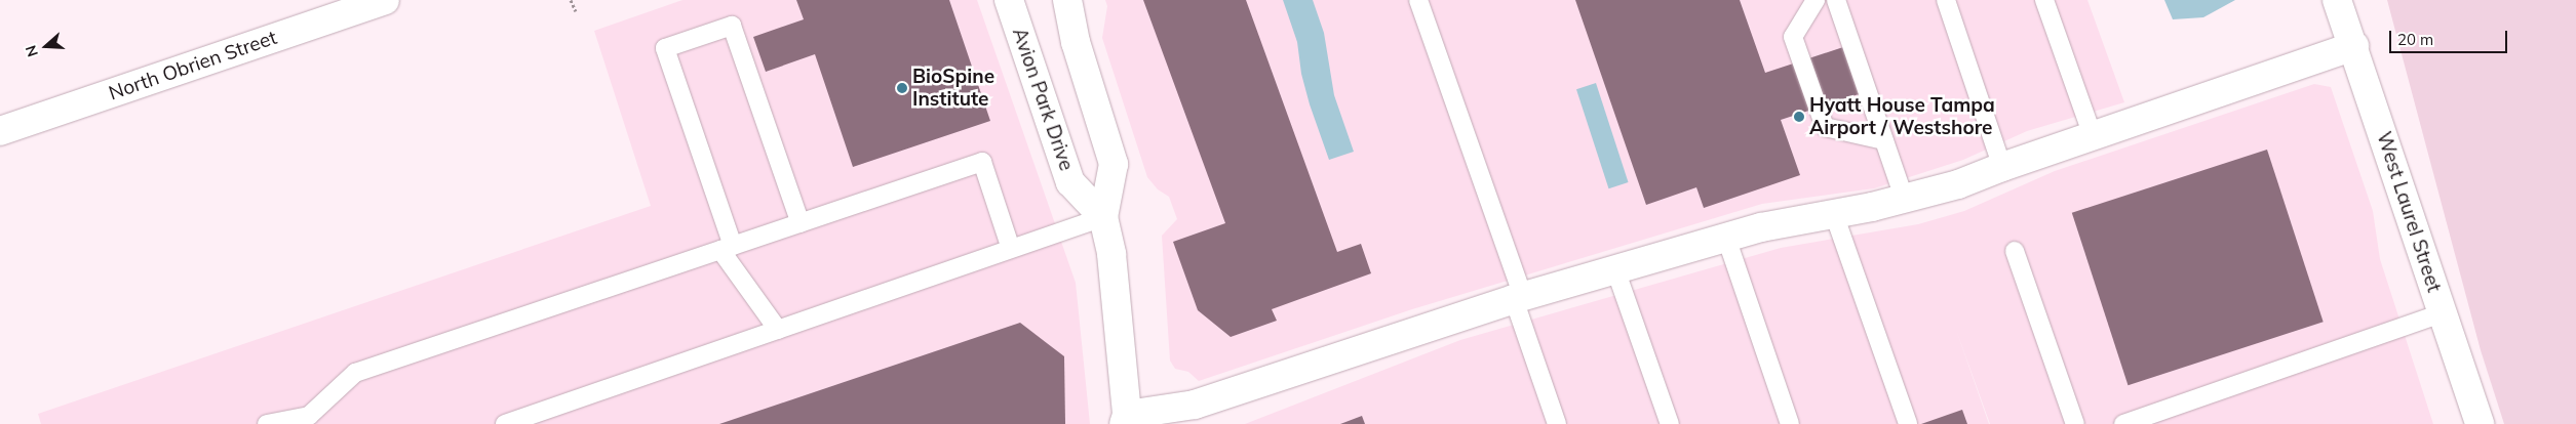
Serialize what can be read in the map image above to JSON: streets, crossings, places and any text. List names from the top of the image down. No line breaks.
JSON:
{"streets":{"street":["North Obrien Street","Avion Park Drive","West Laurel Street"]},"places":["BioSpine Institute","Hyatt House Tampa Airport / Westshore"],"scale_bar":"20 m","north":"left"}
